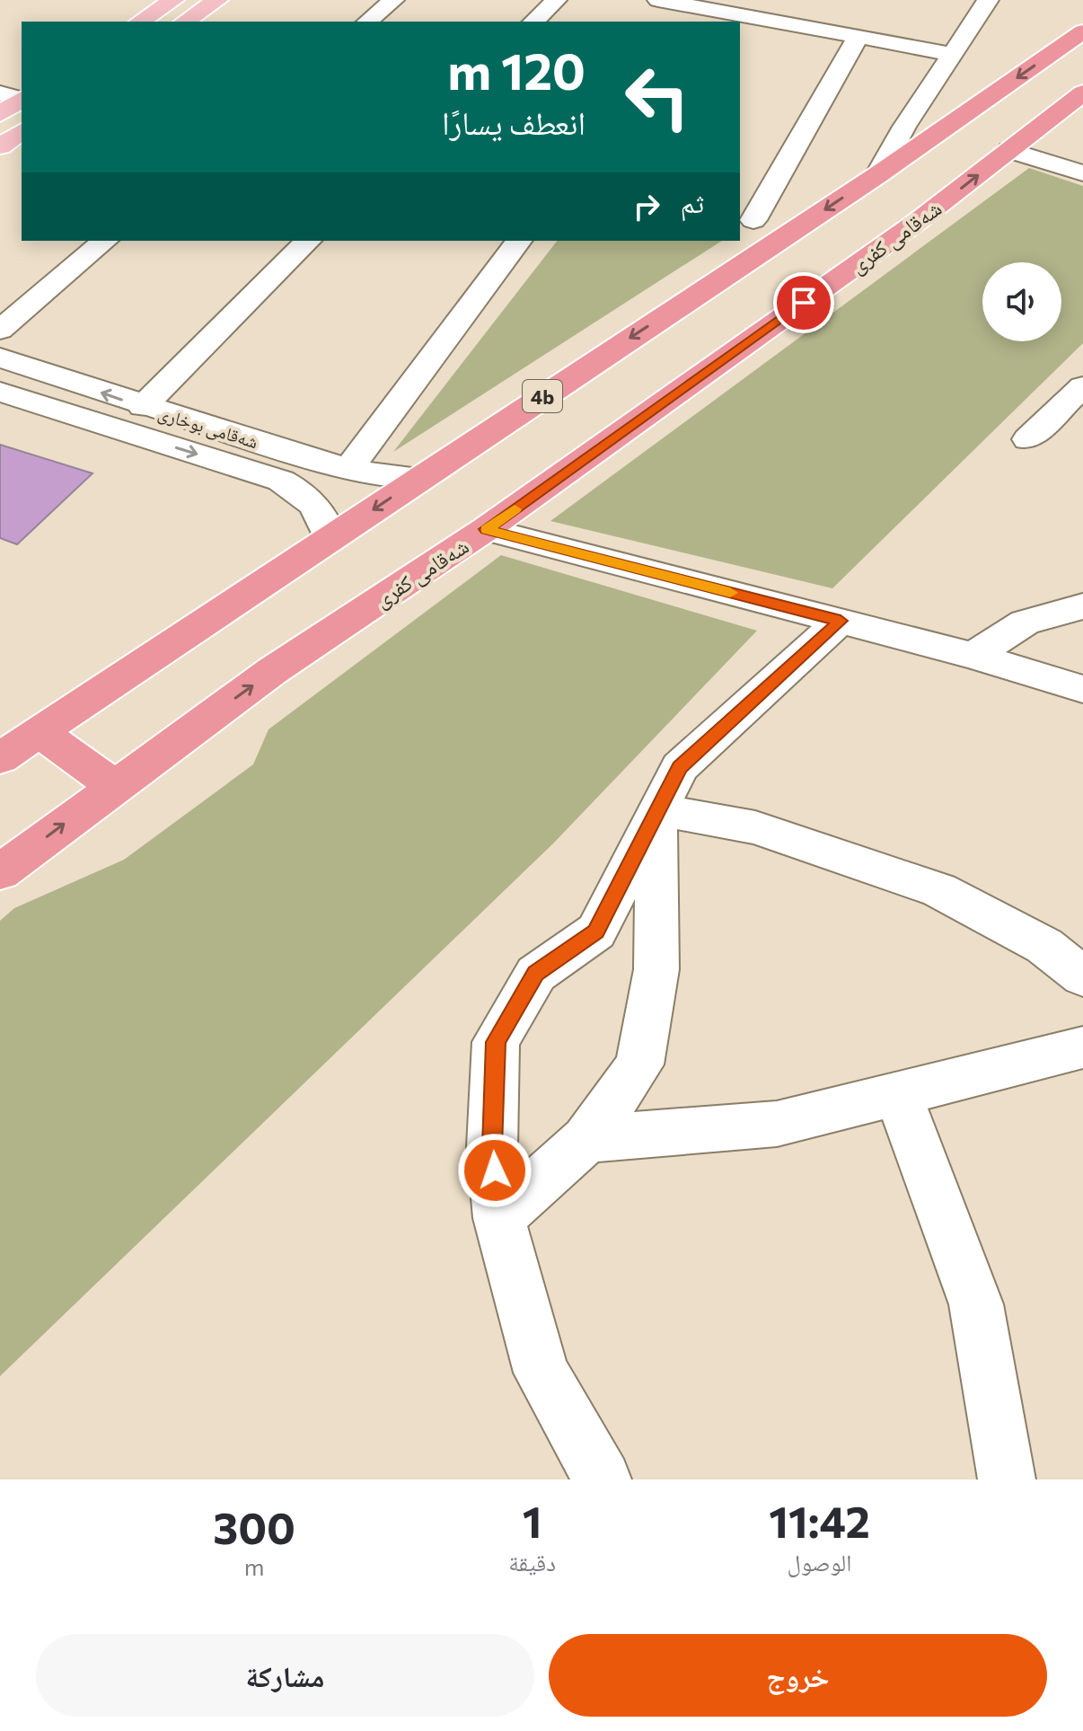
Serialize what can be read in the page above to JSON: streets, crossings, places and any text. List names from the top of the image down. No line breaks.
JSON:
{"streets":{"highway":["شەقامی کفری","4b"],"street":["شەقامی بوخاری"]},"crossings":[["4b","شەقامی بوخاری"]],"page":{"turn":["120 m","انعطف يسارًا"],"then":"ثم","eta":["11:42","الوصول","1","دقيقة","300","m"],"buttons":["خروج","مشاركة"]}}
